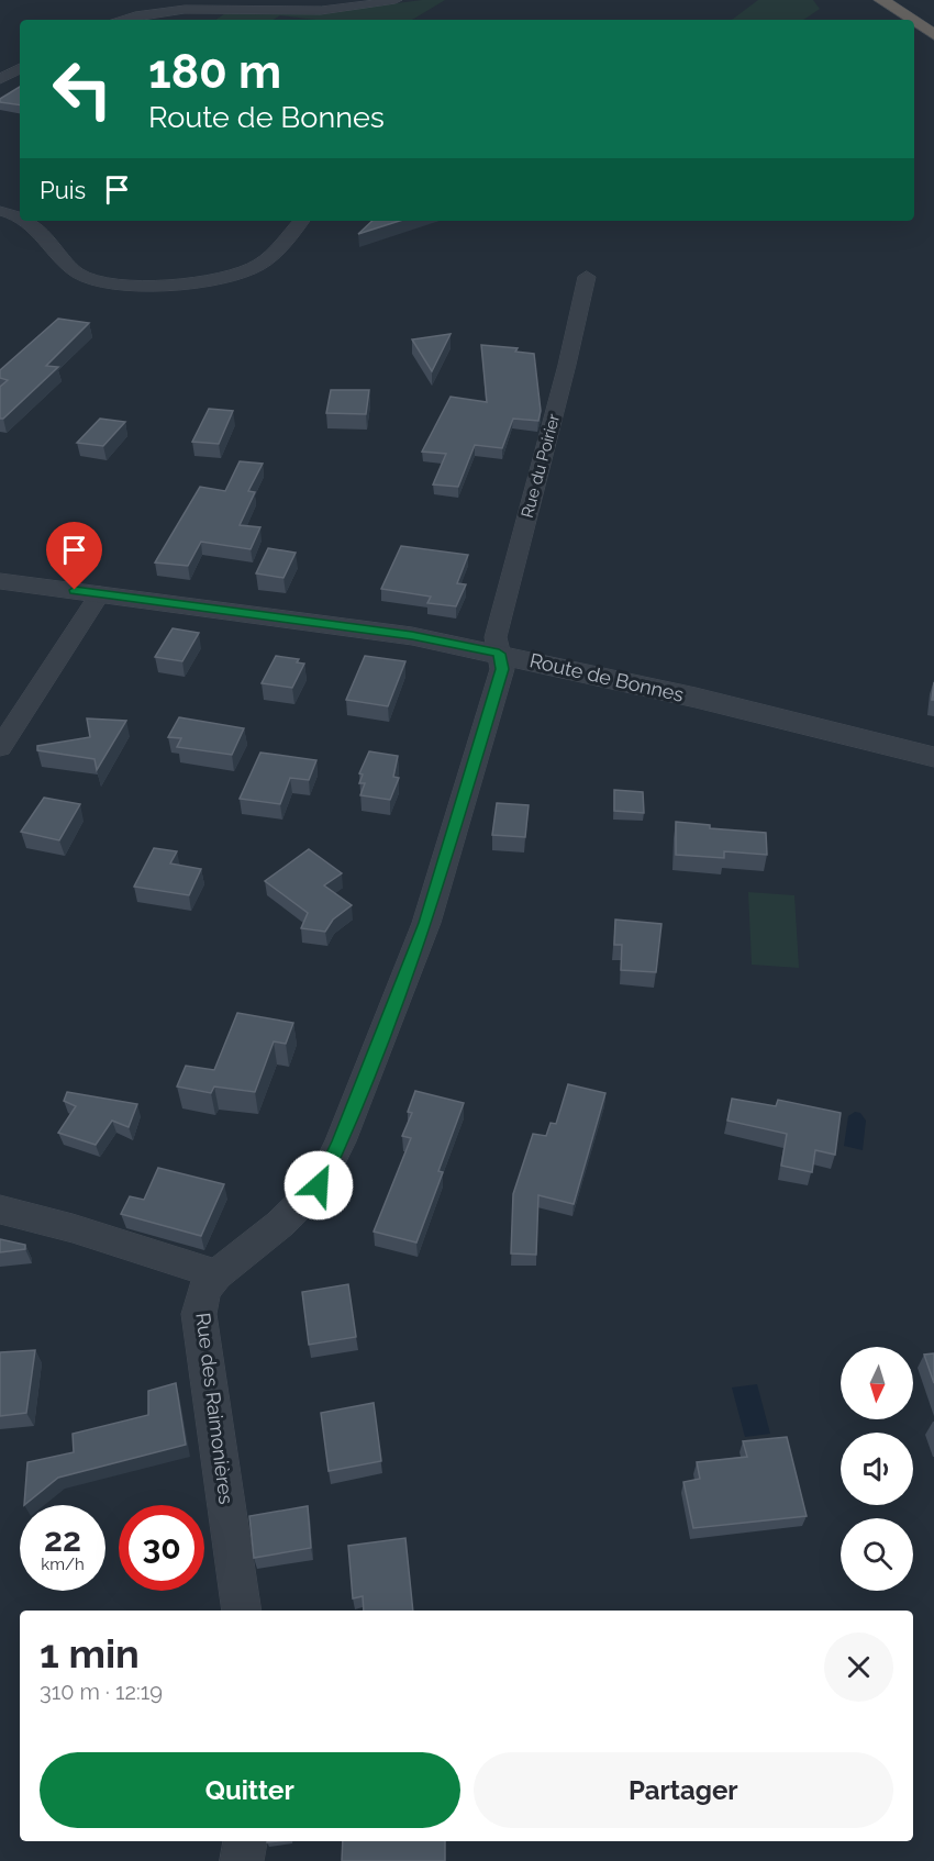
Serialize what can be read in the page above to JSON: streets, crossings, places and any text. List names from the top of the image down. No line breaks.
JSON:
{"streets":{"street":["Rue du Poirier","Route de Bonnes","Rue des Raimonières"]},"crossings":[["Rue du Poirier","Route de Bonnes"],["Rue du Poirier","Rue des Raimonières"],["Route de Bonnes","Rue des Raimonières"]],"north":"bottom","page":{"turn":["180 m","Route de Bonnes"],"then":"Puis","speed":"22 km/h","limit":"30","heading":["1 min","310 m · 12:19"],"buttons":["Quitter","Partager"]}}
